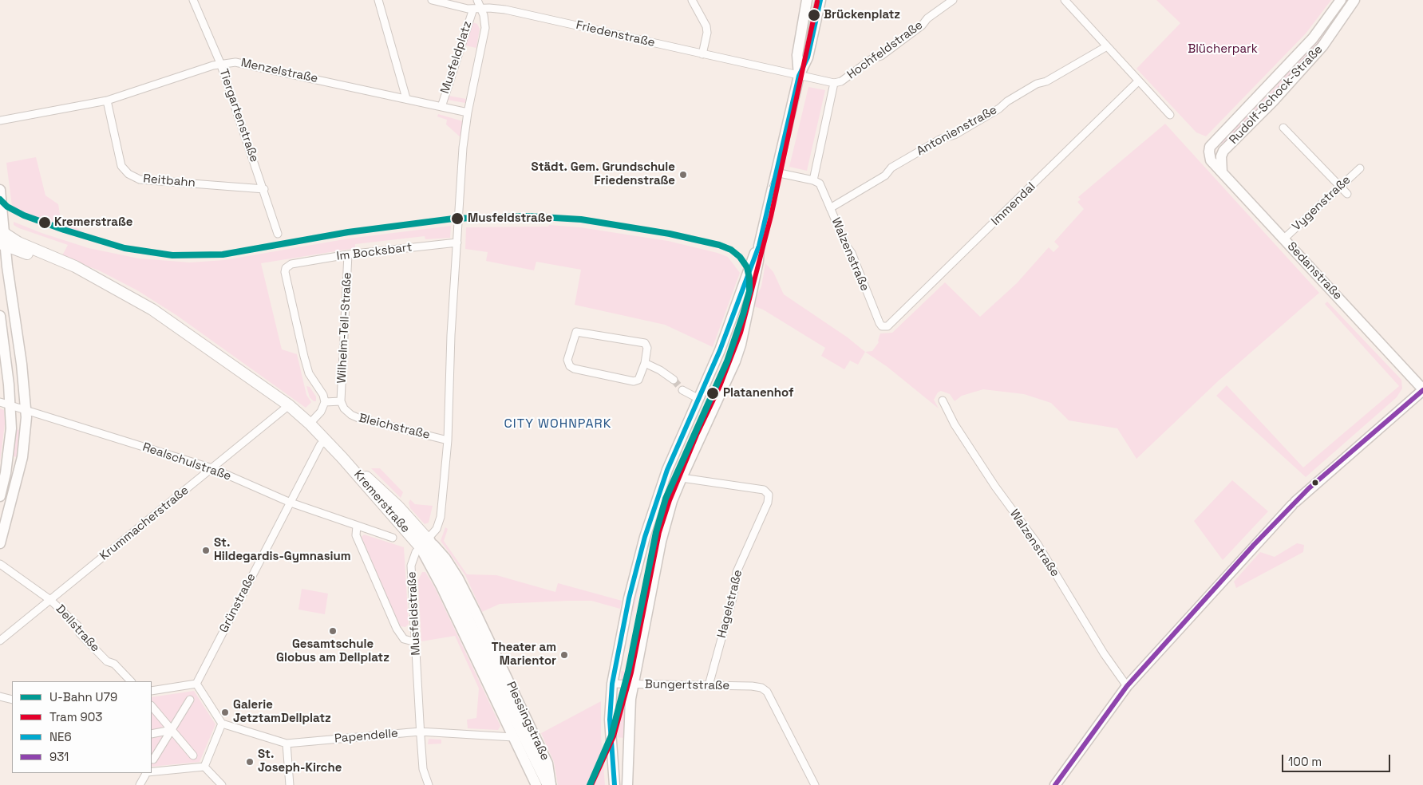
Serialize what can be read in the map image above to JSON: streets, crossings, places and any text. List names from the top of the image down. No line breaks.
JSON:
{"streets":{"highway":["Plessingstraße"],"main road":["Rudolf-Schock-Straße","Sedanstraße","Kremerstraße"],"street":["Friedenstraße","Hochfeldstraße","Musfeldplatz","Menzelstraße","Tiergartenstraße","Antonienstraße","Reitbahn","Vygenstraße","Immendal","Im Bocksbart","Walzenstraße","Wilhelm-Tell-Straße","Bleichstraße","Realschulstraße","Krummacherstraße","Grünstraße","Hagelstraße","Musfeldstraße","Dellstraße","Bungertstraße","Papendelle"]},"crossings":[["Friedenstraße","Musfeldplatz"],["Friedenstraße","Musfeldstraße"],["Musfeldplatz","Menzelstraße"],["Musfeldplatz","Musfeldstraße"],["Menzelstraße","Tiergartenstraße"],["Menzelstraße","Reitbahn"],["Menzelstraße","Musfeldstraße"],["Rudolf-Schock-Straße","Sedanstraße"],["Tiergartenstraße","Reitbahn"],["Antonienstraße","Walzenstraße"],["Vygenstraße","Sedanstraße"],["Immendal","Walzenstraße"],["Im Bocksbart","Wilhelm-Tell-Straße"],["Im Bocksbart","Musfeldstraße"],["Wilhelm-Tell-Straße","Bleichstraße"],["Bleichstraße","Musfeldstraße"],["Realschulstraße","Krummacherstraße"],["Realschulstraße","Grünstraße"],["Kremerstraße","Krummacherstraße"],["Kremerstraße","Grünstraße"],["Kremerstraße","Musfeldstraße"],["Kremerstraße","Plessingstraße"],["Krummacherstraße","Dellstraße"],["Hagelstraße","Bungertstraße"],["Musfeldstraße","Plessingstraße"],["Musfeldstraße","Papendelle"],["Plessingstraße","Papendelle"]],"districts":["CITY WOHNPARK"],"parks":["Blücherpark"],"places":["Brückenplatz","Städt. Gem. Grundschule Friedenstraße","Musfeldstraße","Kremerstraße","Platanenhof","St. Hildegardis-Gymnasium","Gesamtschule Globus am Dellplatz","Theater am Marientor","Galerie JetztamDellplatz","St. Joseph-Kirche"],"lines":["transit line NE6","tram line 903","metro line U79","transit line 931"],"legend":["U-Bahn U79","Tram 903","NE6","931"],"scale_bar":"100 m"}
